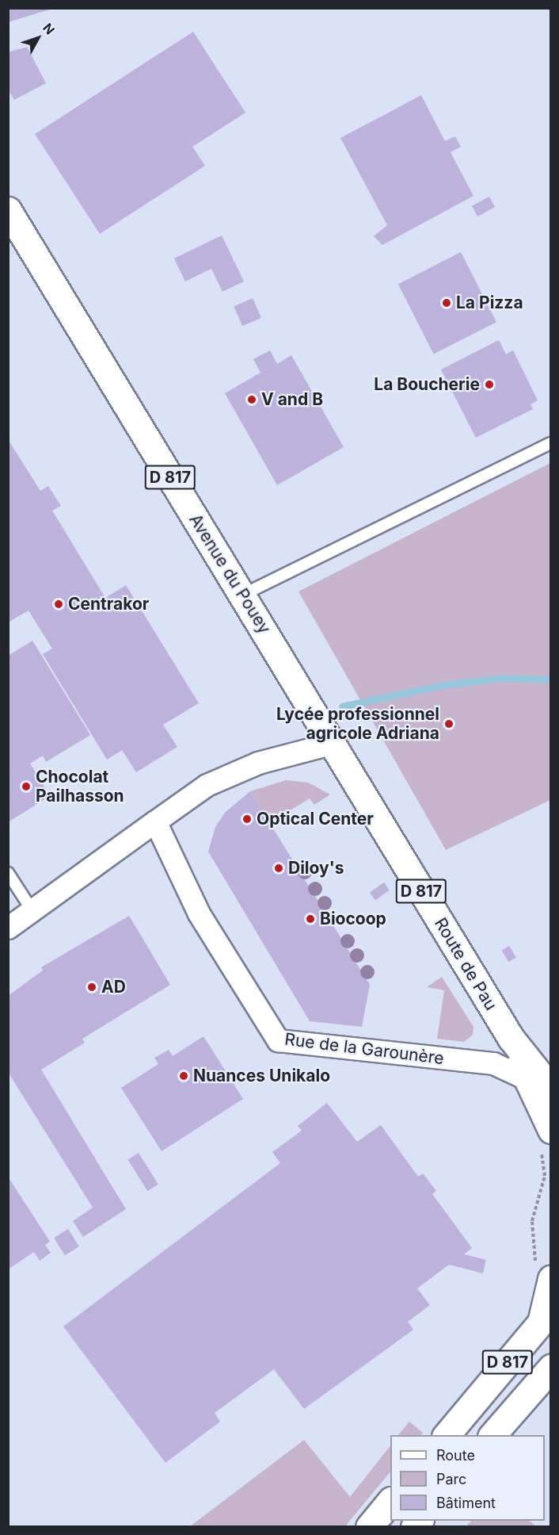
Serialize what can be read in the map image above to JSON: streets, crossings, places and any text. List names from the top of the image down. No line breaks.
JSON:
{"streets":{"main road":["D 817","Avenue du Pouey","Route de Pau"],"street":["Rue de la Garounère"]},"crossings":[["Avenue du Pouey","Route de Pau"],["Route de Pau","Rue de la Garounère"]],"places":["La Pizza","La Boucherie","V and B","Centrakor","Lycée professionnel agricole Adriana","Chocolat Pailhasson","Optical Center","Diloy's","Biocoop","AD","Nuances Unikalo"],"legend":["Route","Parc","Bâtiment"],"north":"top right"}
